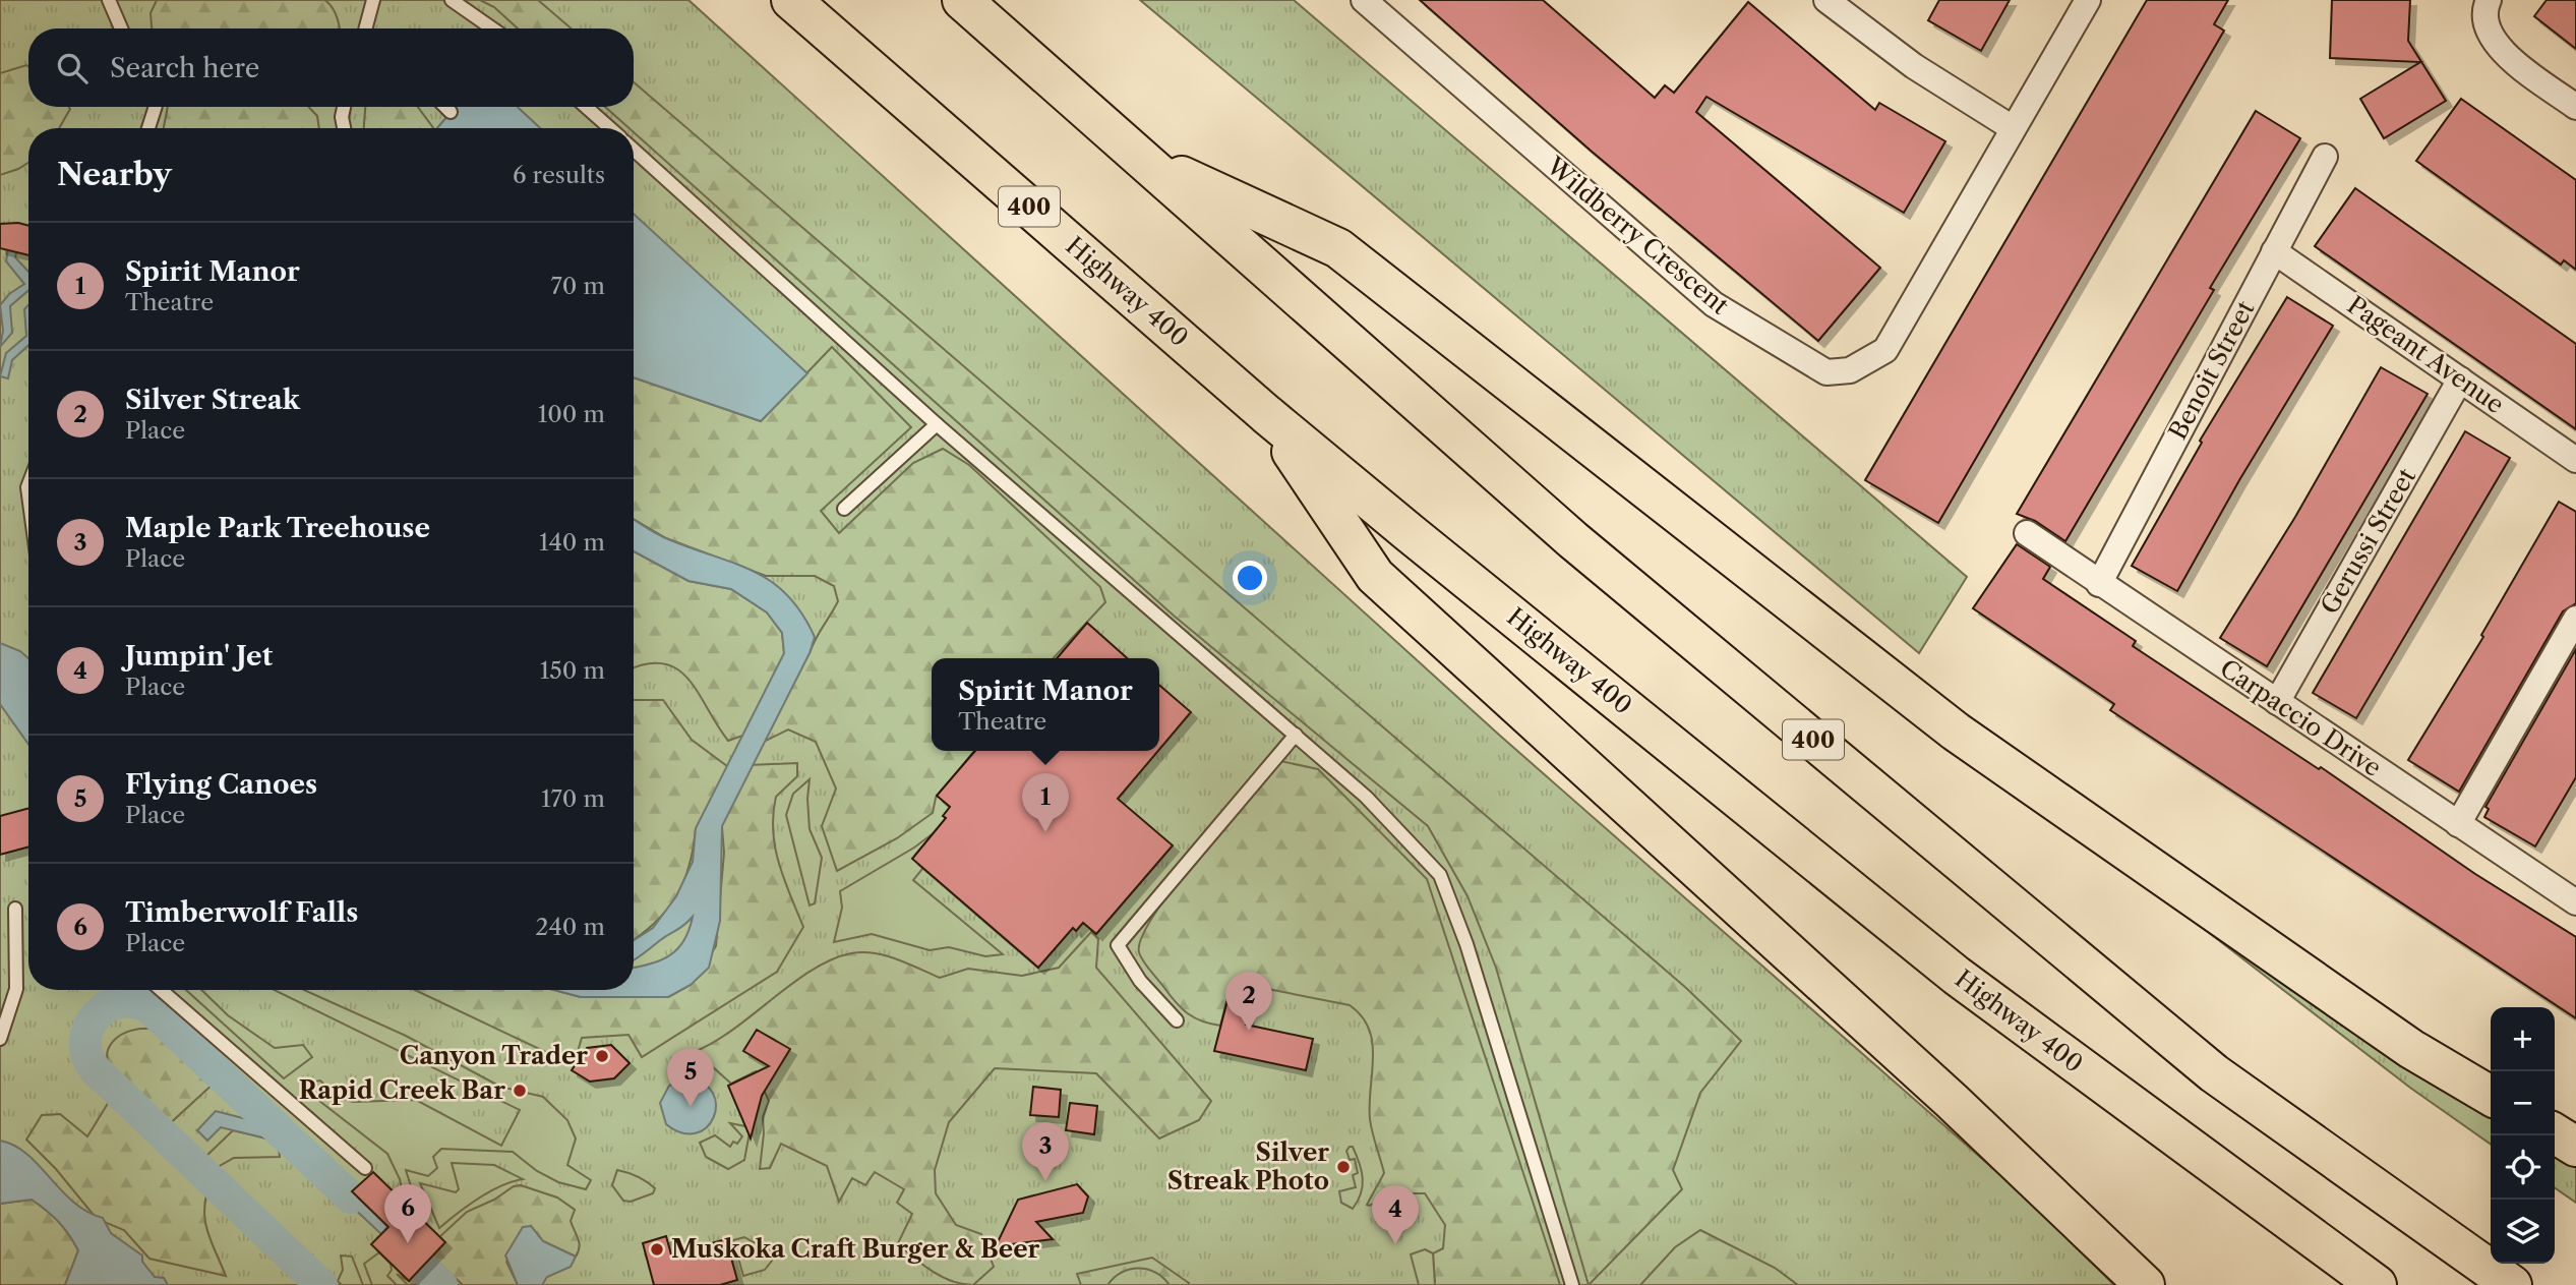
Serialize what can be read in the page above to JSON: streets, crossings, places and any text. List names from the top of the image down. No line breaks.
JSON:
{"streets":{"highway":["400","Highway 400"],"street":["Wildberry Crescent","Pageant Avenue","Benoit Street","Gerussi Street","Carpaccio Drive"]},"crossings":[["Pageant Avenue","Benoit Street"],["Pageant Avenue","Gerussi Street"],["Benoit Street","Carpaccio Drive"],["Gerussi Street","Carpaccio Drive"]],"places":["Canyon Trader","Rapid Creek Bar","Silver Streak Photo","Muskoka Craft Burger & Beer"],"page":{"search":"Search here","heading":["Nearby","6 results"],"list":[{"mark":"1","name":"Spirit Manor","note":"Theatre","value":"70 m"},{"mark":"2","name":"Silver Streak","note":"Place","value":"100 m"},{"mark":"3","name":"Maple Park Treehouse","note":"Place","value":"140 m"},{"mark":"4","name":"Jumpin' Jet","note":"Place","value":"150 m"},{"mark":"5","name":"Flying Canoes","note":"Place","value":"170 m"},{"mark":"6","name":"Timberwolf Falls","note":"Place","value":"240 m"}],"popup":["Spirit Manor","Theatre"],"pins":["1","2","5","3","6","4"],"map_buttons":["+","−"]}}
